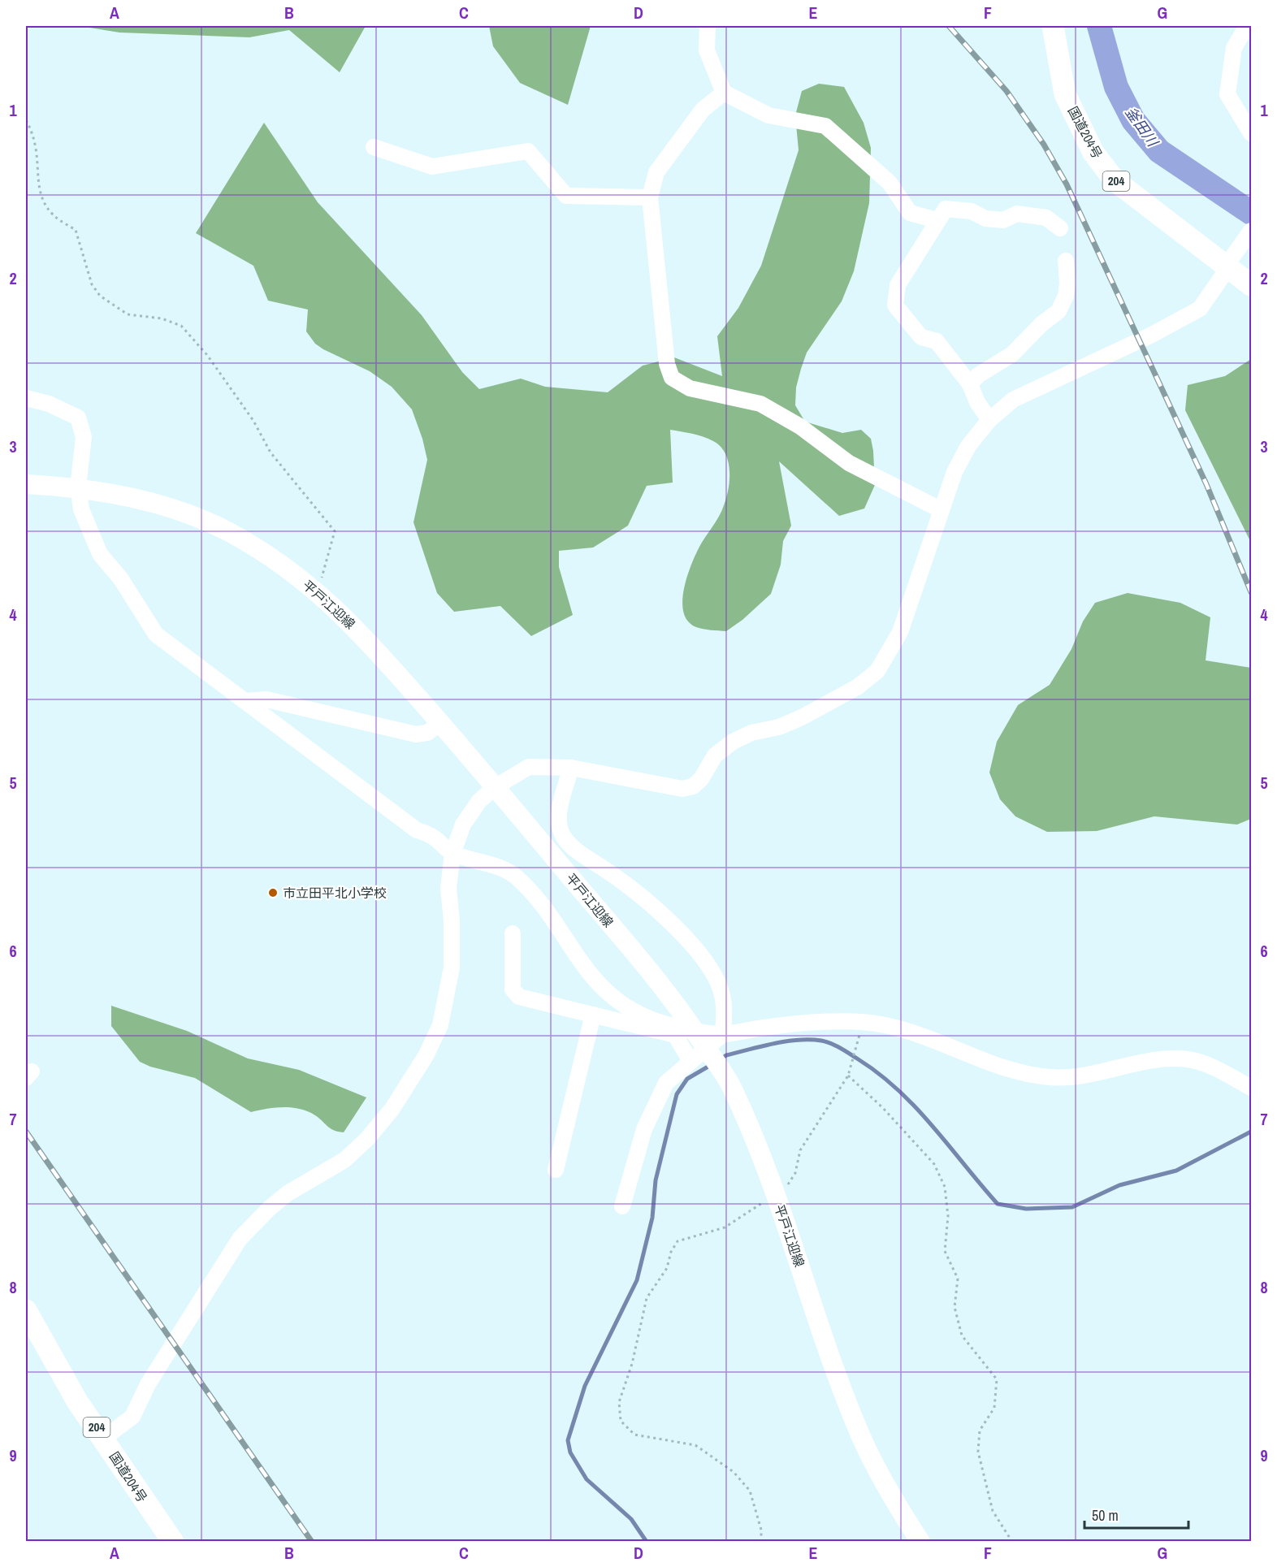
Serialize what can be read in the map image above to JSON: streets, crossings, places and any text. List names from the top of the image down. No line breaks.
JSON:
{"streets":{"highway":["国道204号","204"],"main road":["平戸江迎線"]},"water":["釜田川"],"places":["市立田平北小学校"],"scale_bar":"50 m","grid":{"columns":["A","B","C","D","E","F","G"],"rows":["1","2","3","4","5","6","7","8","9"]}}
